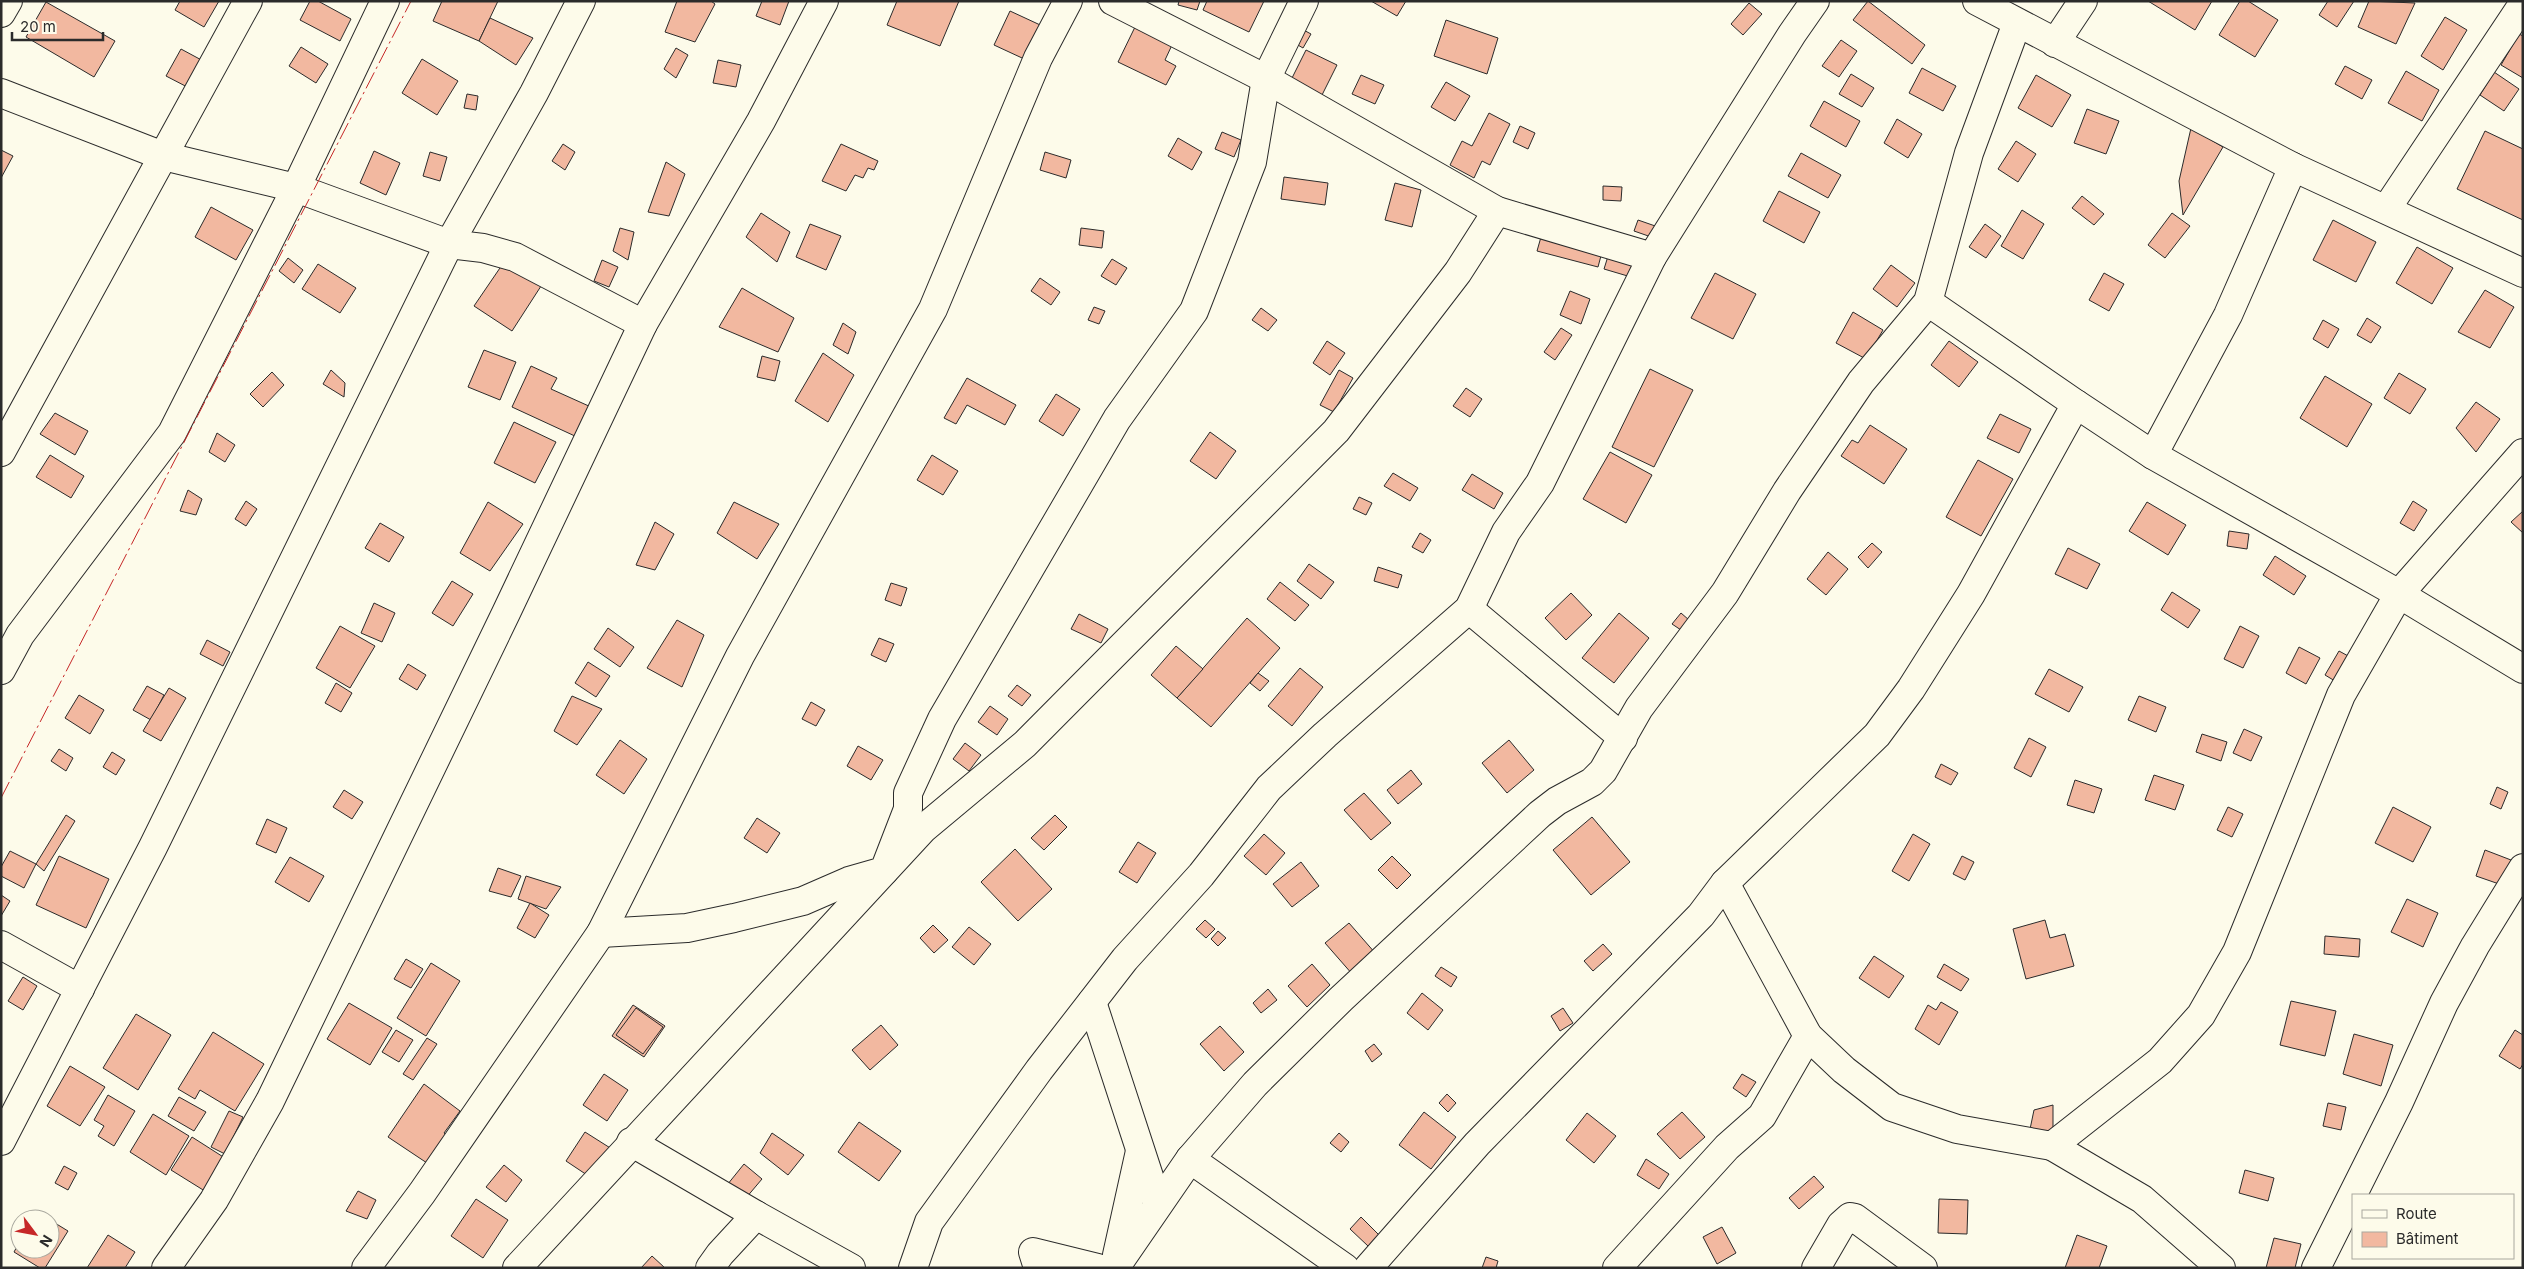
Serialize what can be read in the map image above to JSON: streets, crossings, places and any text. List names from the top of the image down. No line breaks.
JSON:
{"legend":["Route","Bâtiment"],"scale_bar":"20 m","north":"bottom right"}
